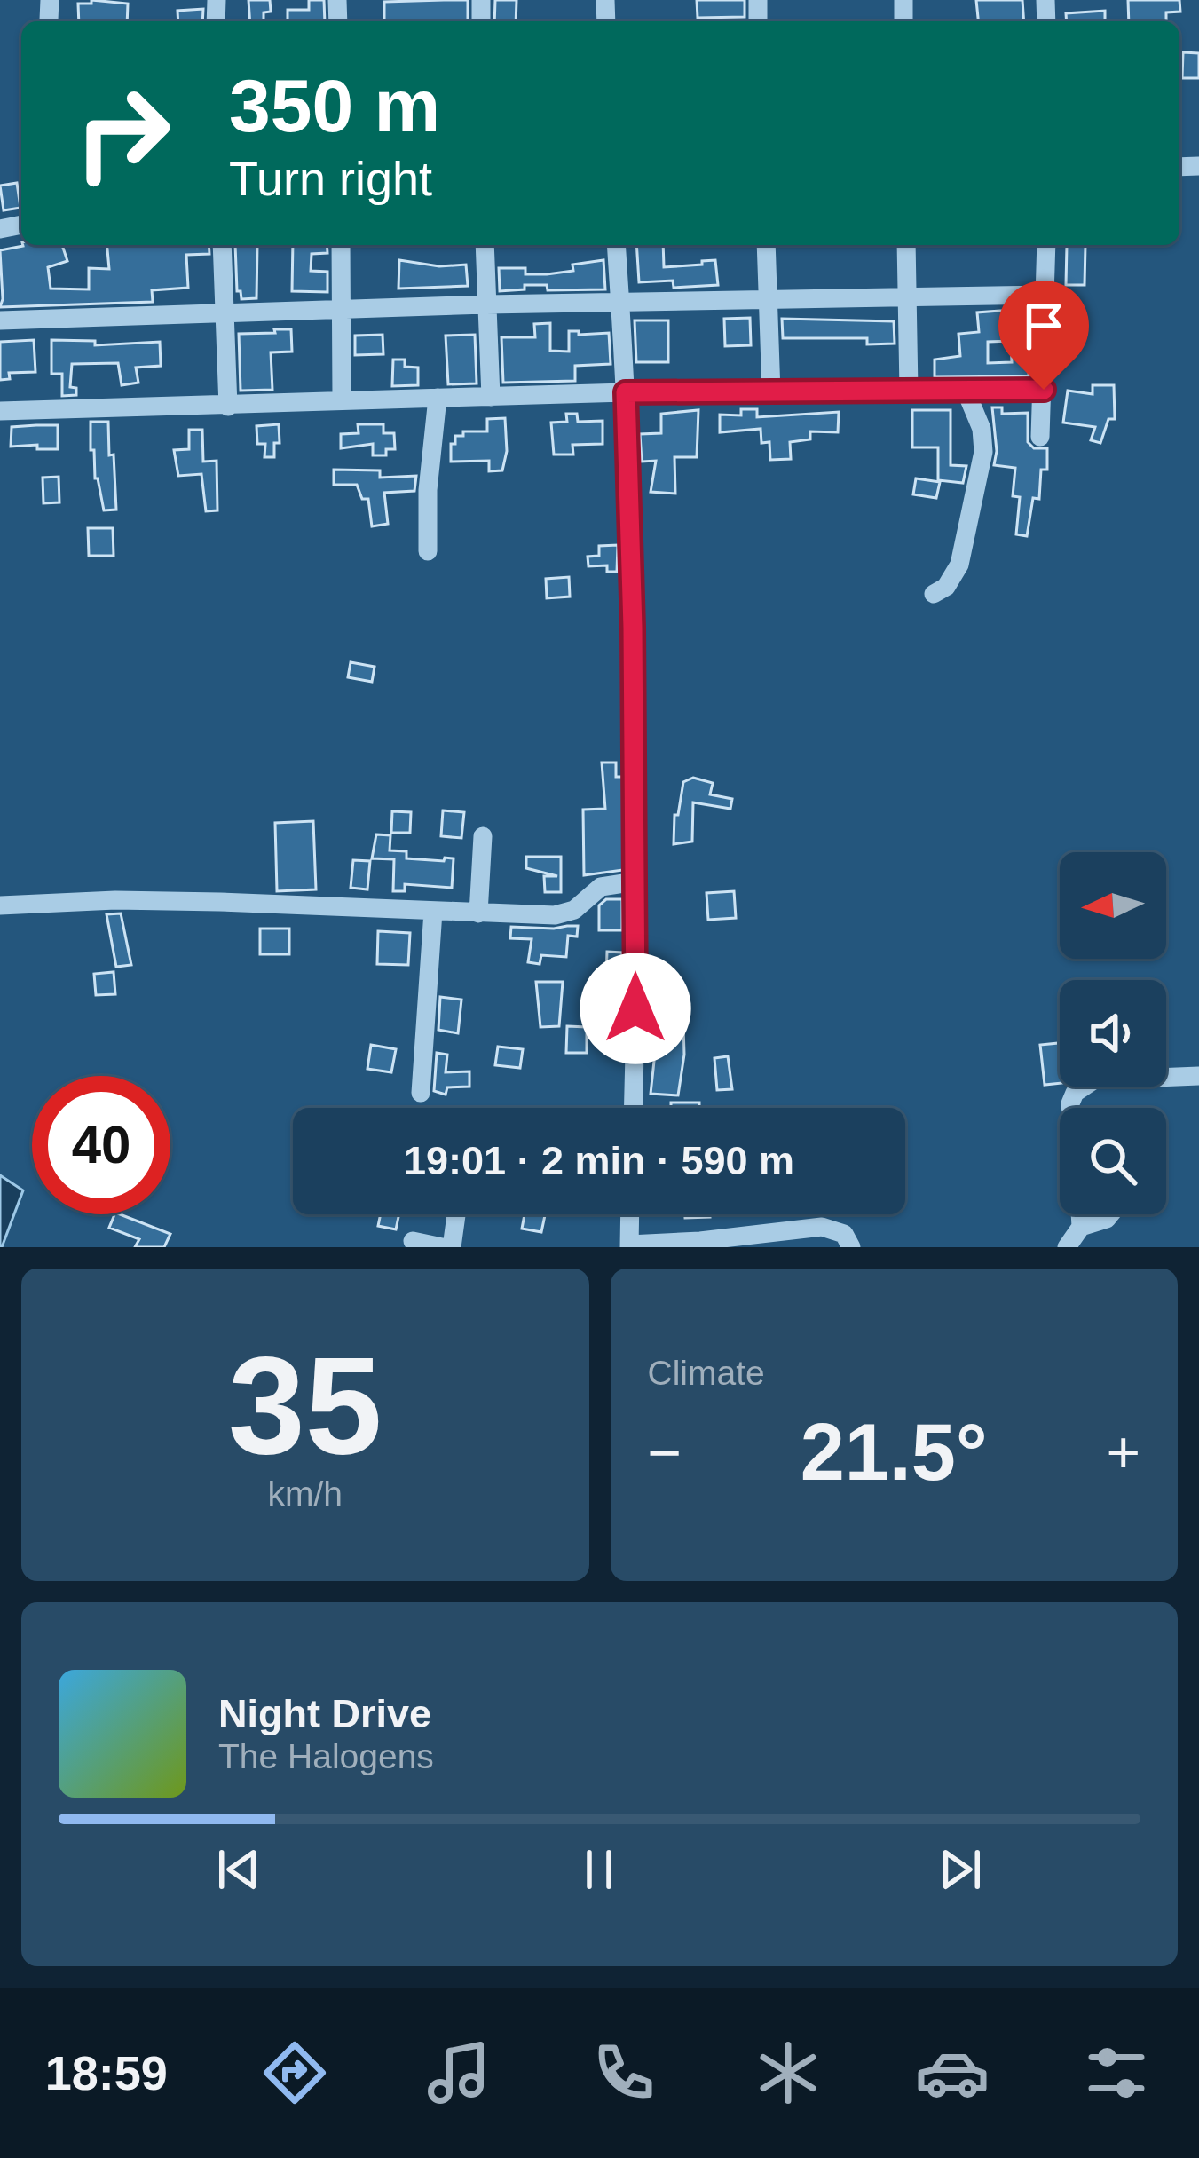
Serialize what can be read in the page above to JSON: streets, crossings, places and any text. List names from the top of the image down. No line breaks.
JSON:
{"north":"left","page":{"turn":["350 m","Turn right"],"limit":"40","trip":"19:01 · 2 min · 590 m","tile":[["35","km/h"],"Climate"],"heat":["−","21.5°","+"],"song":["Night Drive","The Halogens"],"tabs":"18:59"}}
